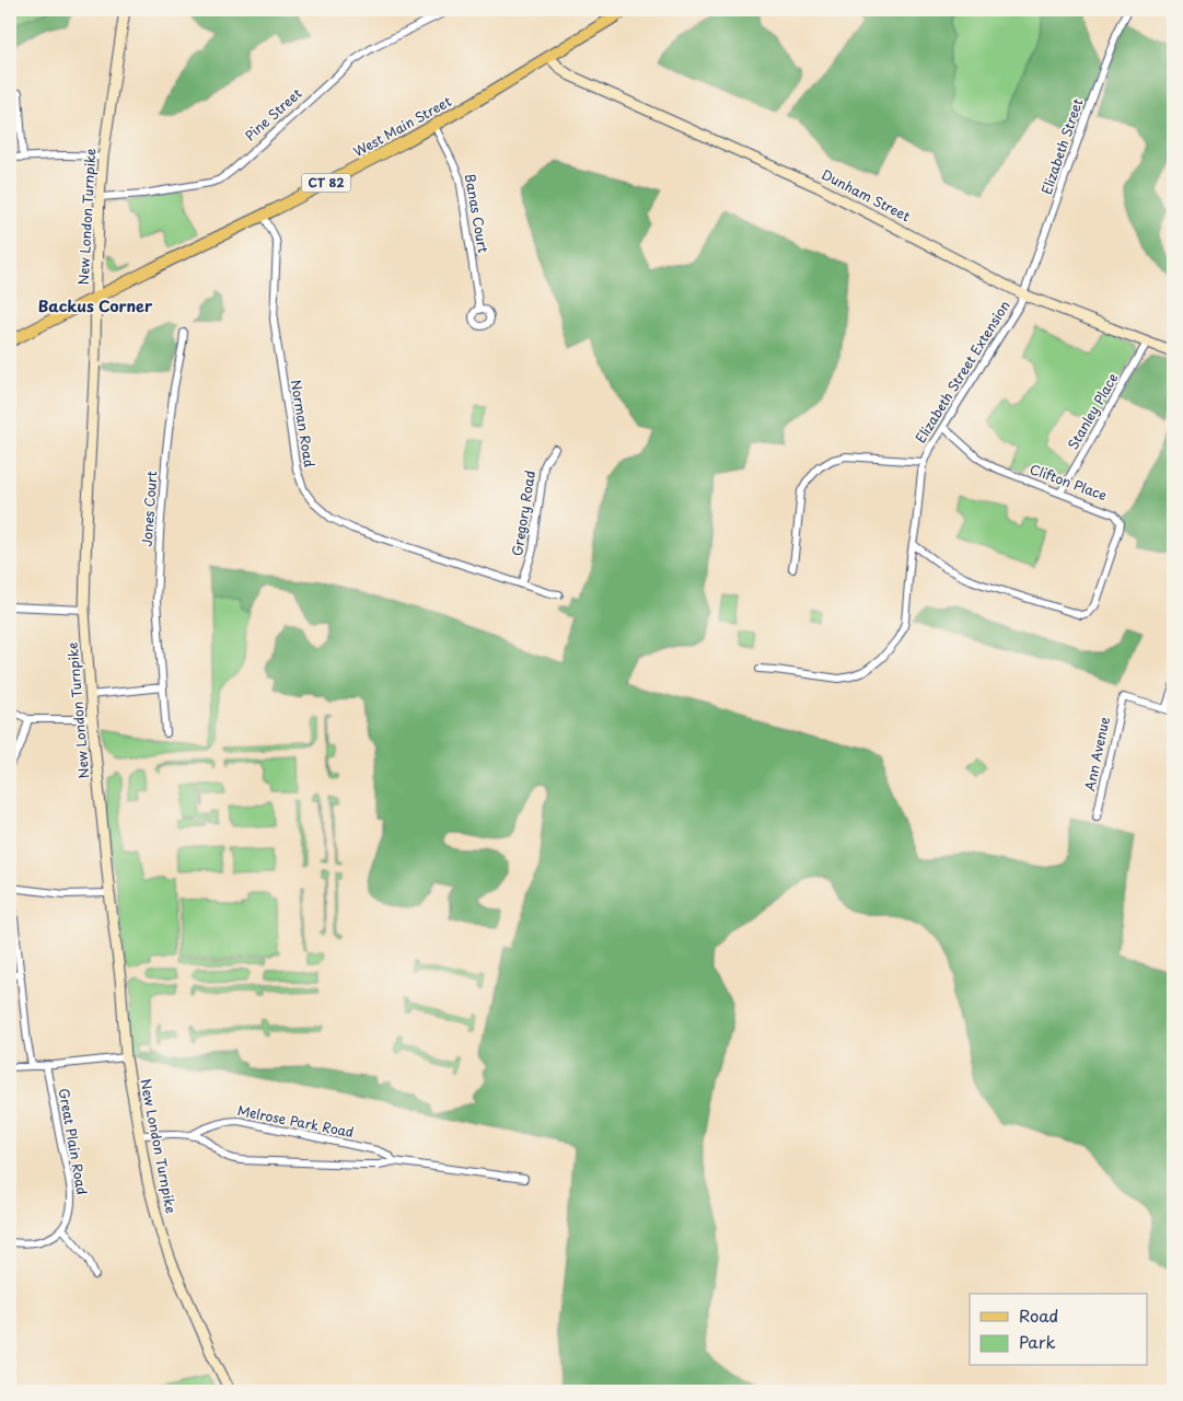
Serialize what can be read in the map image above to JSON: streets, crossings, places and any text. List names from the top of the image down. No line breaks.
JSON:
{"streets":{"main road":["West Main Street","CT 82","Dunham Street","New London Turnpike"],"street":["Pine Street","Elizabeth Street","Banas Court","Elizabeth Street Extension","Stanley Place","Norman Road","Clifton Place","Jones Court","Gregory Road","Ann Avenue","Melrose Park Road","Great Plain Road"]},"crossings":[["Pine Street","New London Turnpike"],["West Main Street","CT 82"],["West Main Street","Dunham Street"],["West Main Street","Banas Court"],["West Main Street","New London Turnpike"],["West Main Street","Norman Road"],["Elizabeth Street","Dunham Street"],["Elizabeth Street","Elizabeth Street Extension"],["CT 82","New London Turnpike"],["Dunham Street","Elizabeth Street Extension"],["Dunham Street","Stanley Place"],["New London Turnpike","Melrose Park Road"],["Elizabeth Street Extension","Clifton Place"],["Stanley Place","Clifton Place"],["Norman Road","Gregory Road"]],"districts":["Backus Corner"],"legend":["Road","Park"]}
